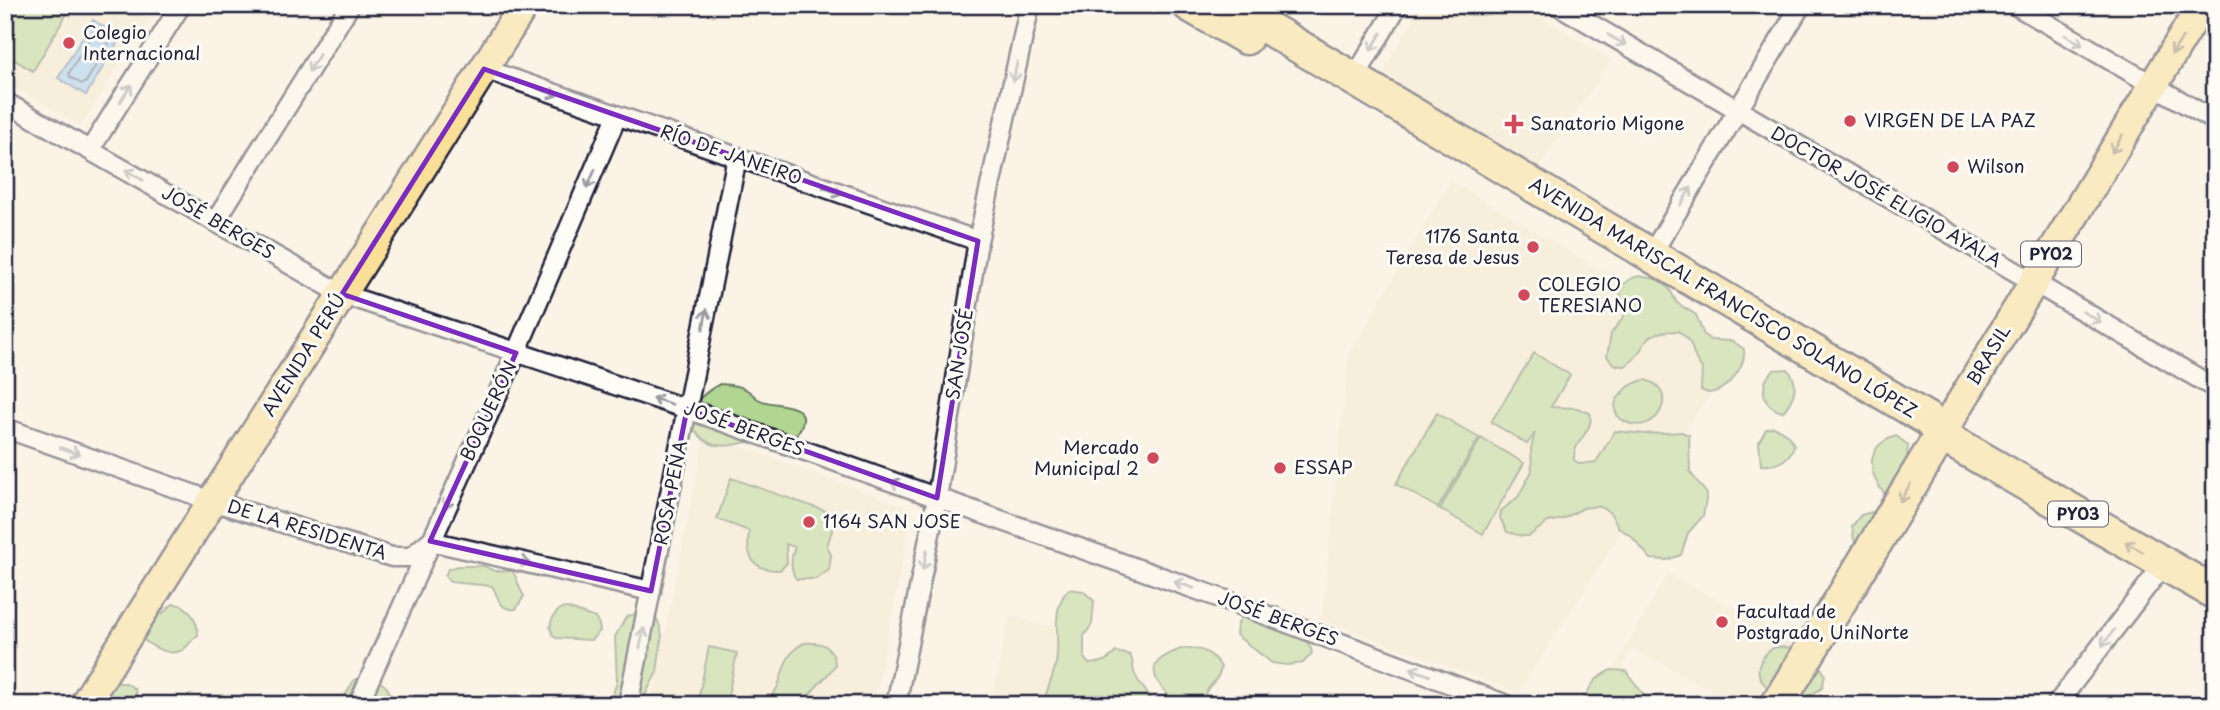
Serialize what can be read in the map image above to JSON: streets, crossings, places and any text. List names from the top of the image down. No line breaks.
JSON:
{"streets":{"highway":["PY02","AVENIDA MARISCAL FRANCISCO SOLANO LÓPEZ","BRASIL","PY03"],"main road":["AVENIDA PERÚ"],"street":["RÍO DE JANEIRO","DOCTOR JOSÉ ELIGIO AYALA","JOSÉ BERGES","SAN JOSÉ","BOQUERÓN","ROSA PEÑA","DE LA RESIDENTA"]},"crossings":[["RÍO DE JANEIRO","SAN JOSÉ"],["RÍO DE JANEIRO","AVENIDA PERÚ"],["RÍO DE JANEIRO","BOQUERÓN"],["RÍO DE JANEIRO","ROSA PEÑA"],["DOCTOR JOSÉ ELIGIO AYALA","BRASIL"],["JOSÉ BERGES","SAN JOSÉ"],["JOSÉ BERGES","AVENIDA PERÚ"],["JOSÉ BERGES","BOQUERÓN"],["JOSÉ BERGES","ROSA PEÑA"],["AVENIDA MARISCAL FRANCISCO SOLANO LÓPEZ","BRASIL"],["AVENIDA PERÚ","DE LA RESIDENTA"],["BOQUERÓN","DE LA RESIDENTA"]],"one_way":["RÍO DE JANEIRO","DOCTOR JOSÉ ELIGIO AYALA","JOSÉ BERGES","SAN JOSÉ","BRASIL","BOQUERÓN","ROSA PEÑA","DE LA RESIDENTA"],"places":{"other":["Colegio Internacional","VIRGEN DE LA PAZ","Wilson","1176 Santa Teresa de Jesus","COLEGIO TERESIANO","Mercado Municipal 2","ESSAP","1164 SAN JOSE","Facultad de Postgrado, UniNorte"],"health":["Sanatorio Migone"]}}
